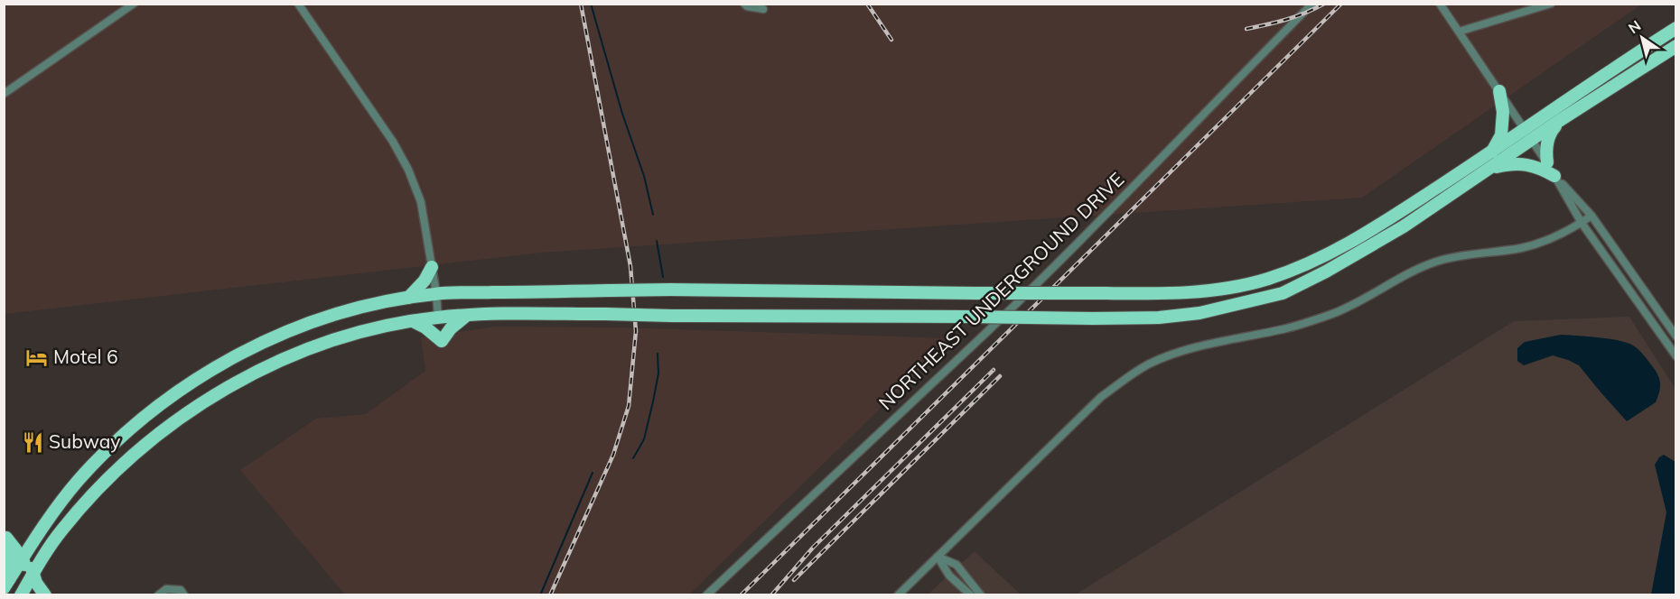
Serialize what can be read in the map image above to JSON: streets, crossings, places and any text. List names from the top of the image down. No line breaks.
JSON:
{"streets":{"street":["NORTHEAST UNDERGROUND DRIVE"]},"places":{"hotel":["Motel 6"],"restaurant":["Subway"]},"north":"top left"}
